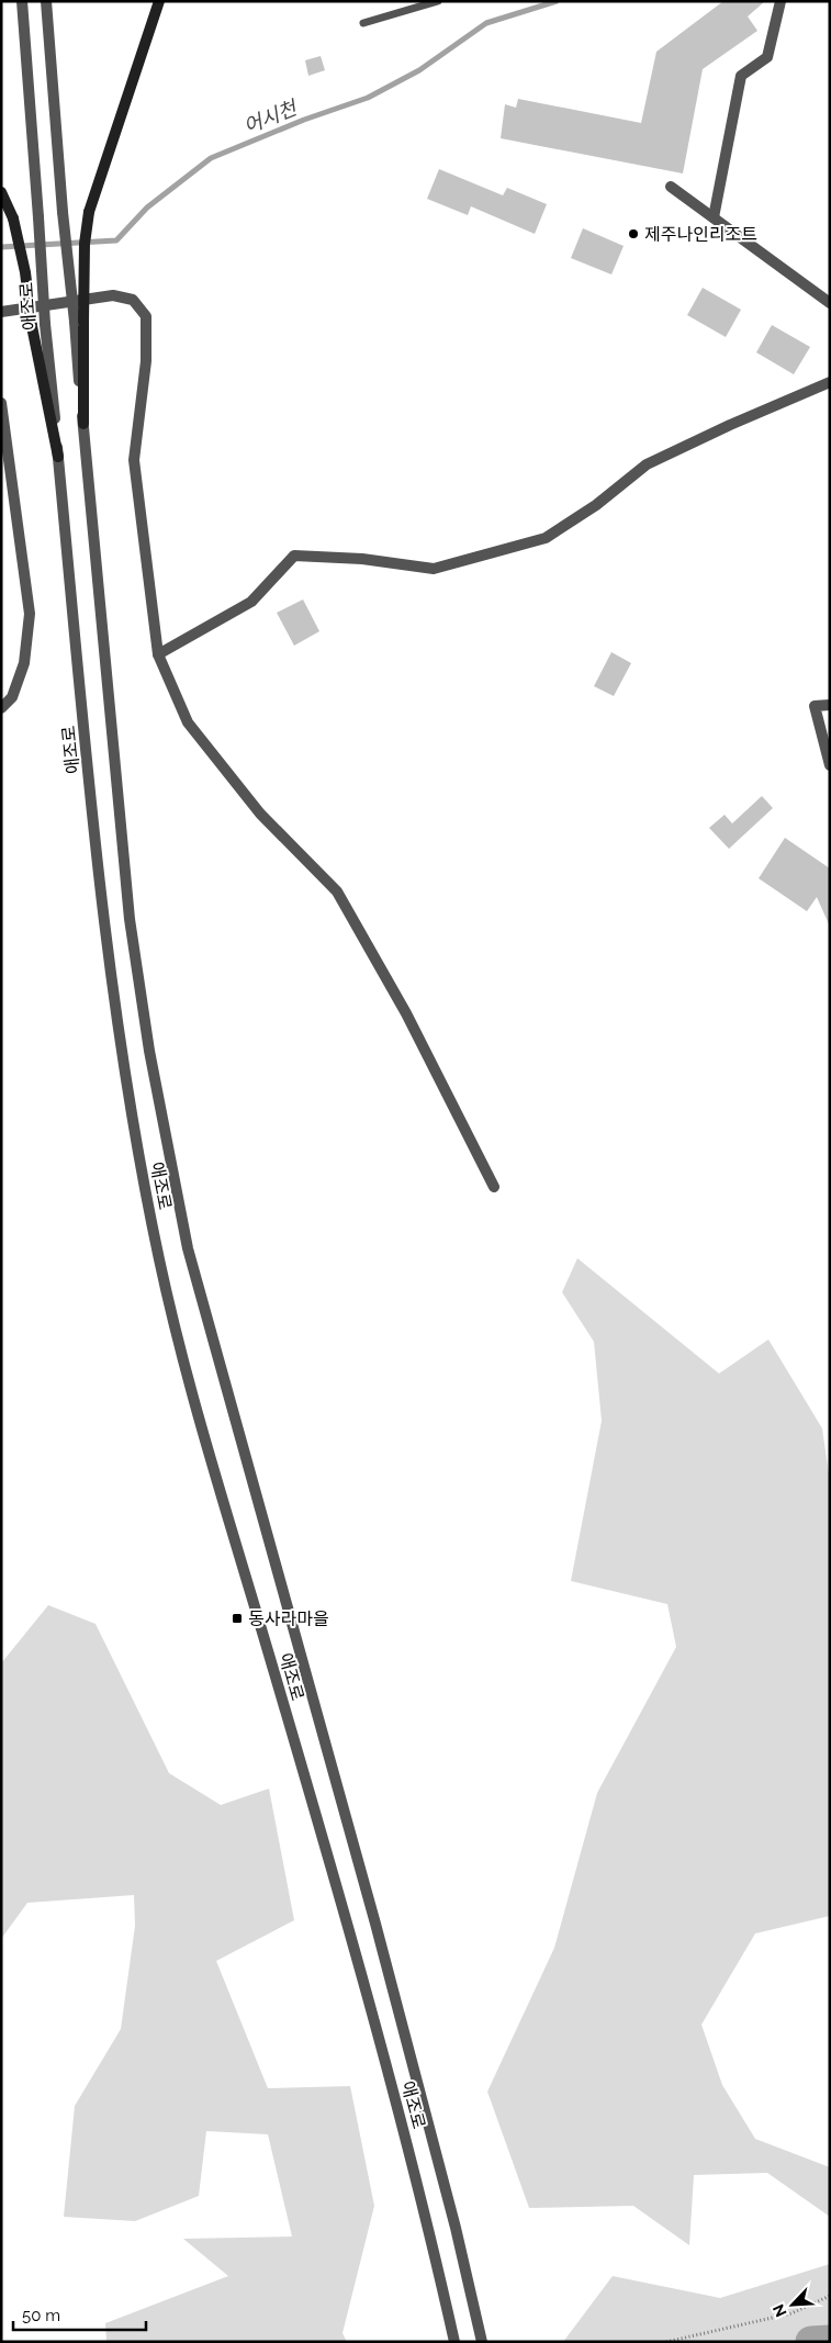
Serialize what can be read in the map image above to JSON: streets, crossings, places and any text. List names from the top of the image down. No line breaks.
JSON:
{"streets":{"street":["애조로"]},"water":["어시천"],"places":{"other":["제주나인리조트"],"transit":["동사라마을"]},"scale_bar":"50 m","north":"bottom left"}
